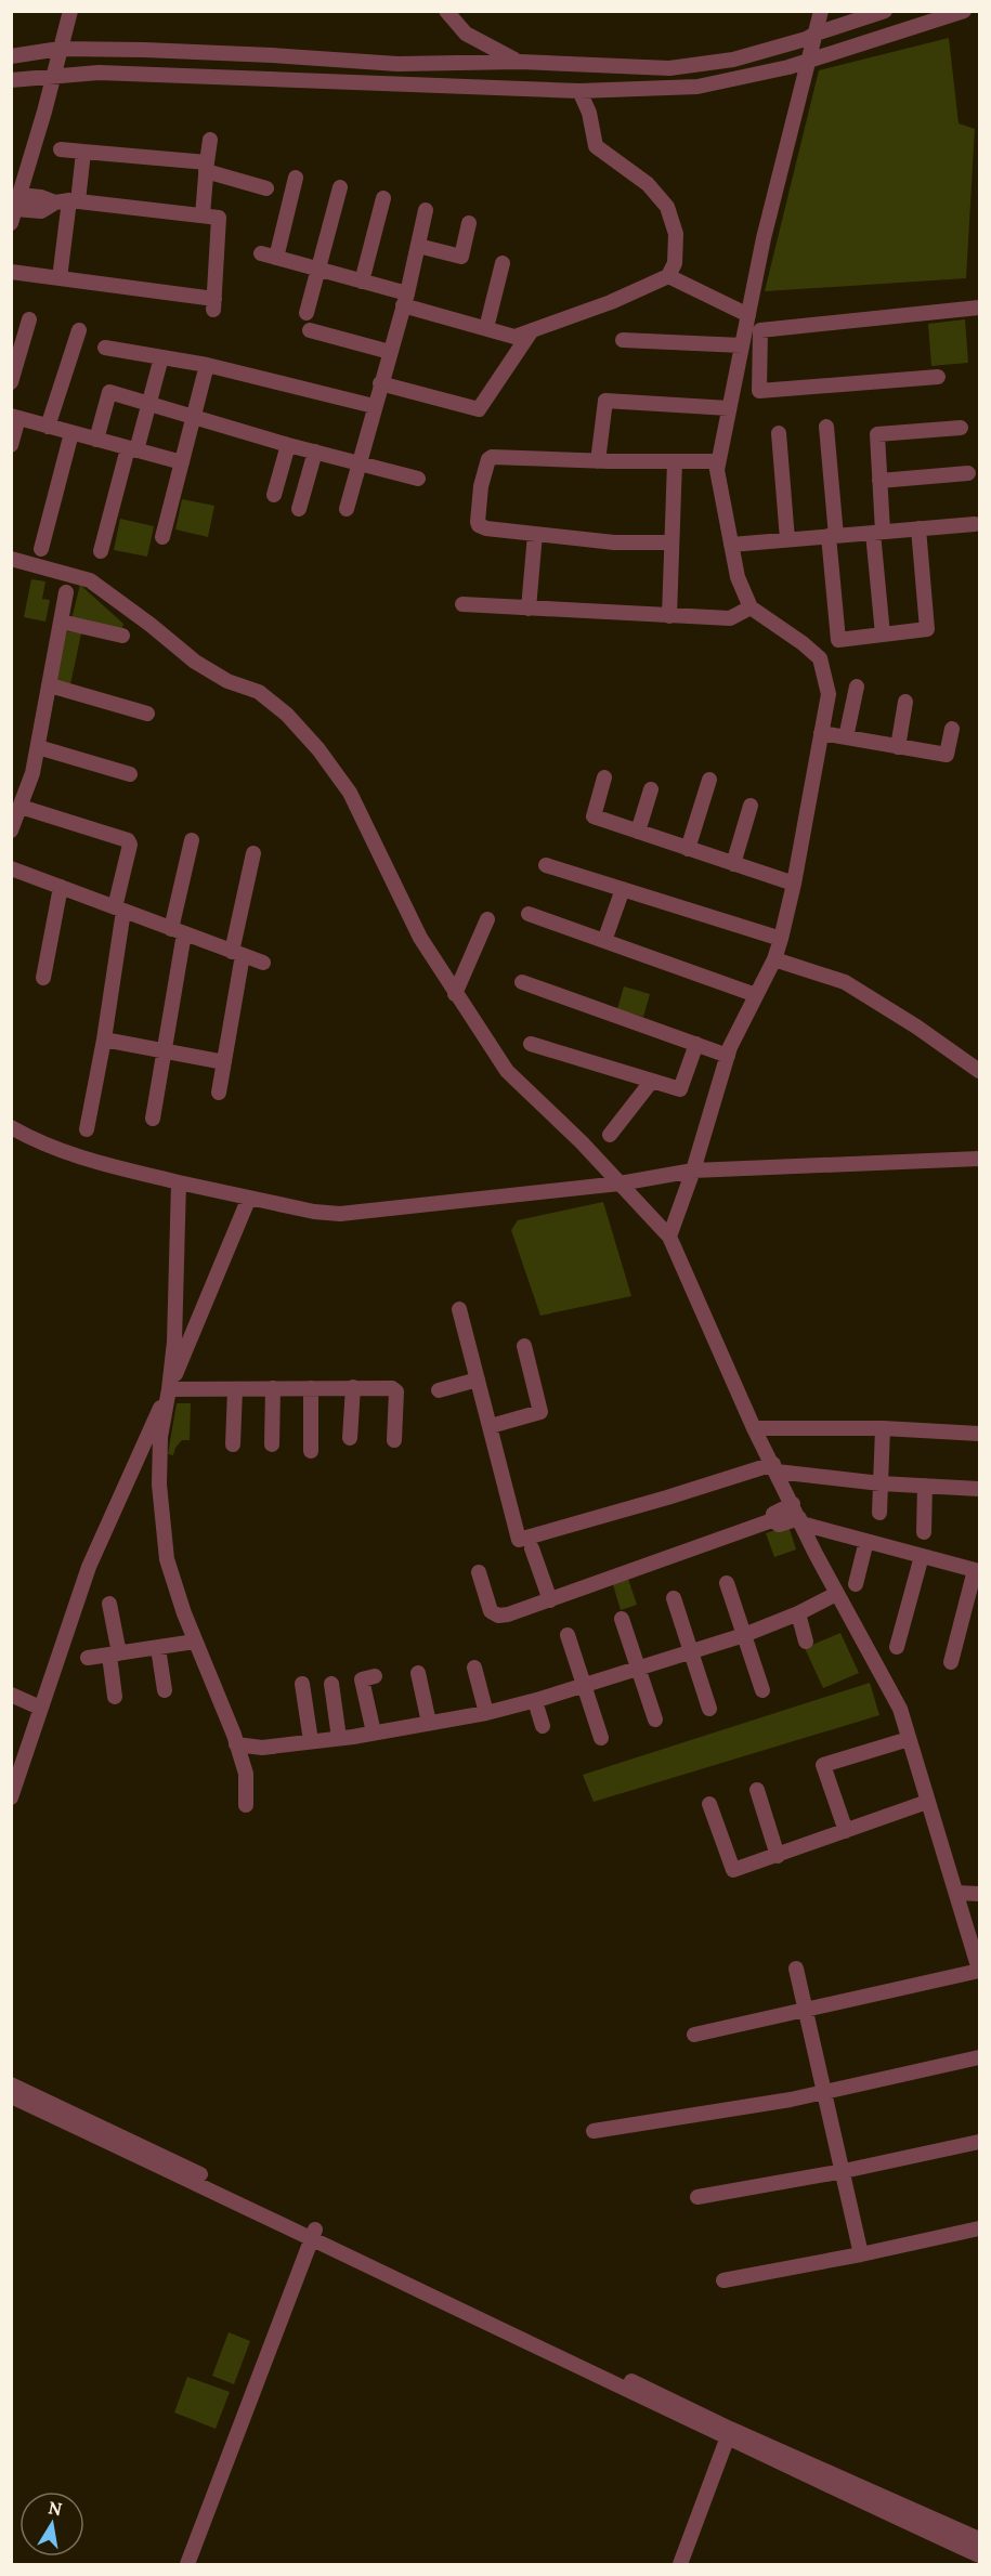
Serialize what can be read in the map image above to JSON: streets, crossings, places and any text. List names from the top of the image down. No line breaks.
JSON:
{"north":"top"}
